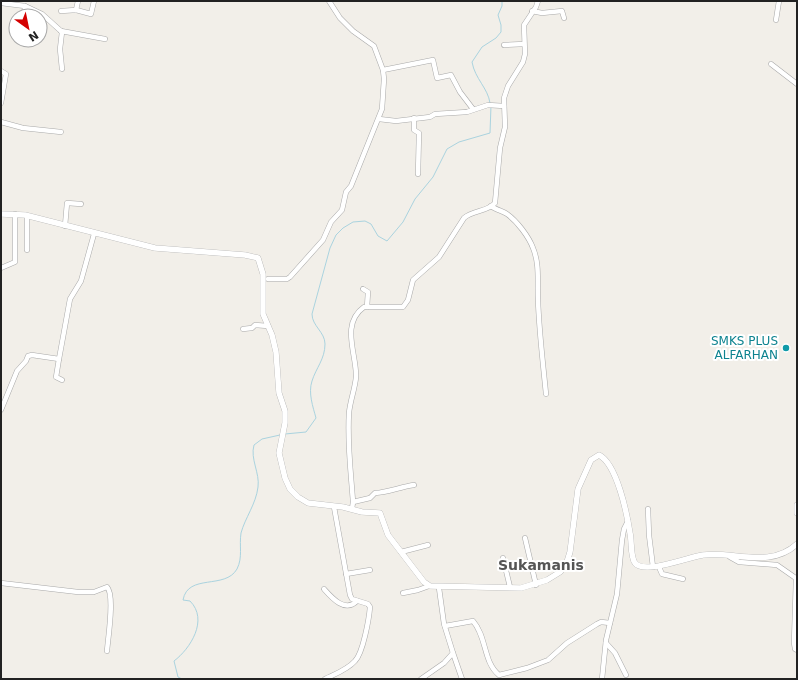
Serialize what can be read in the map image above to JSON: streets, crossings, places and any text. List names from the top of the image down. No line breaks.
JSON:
{"districts":["Sukamanis"],"places":["SMKS PLUS ALFARHAN"],"north":"bottom right"}
